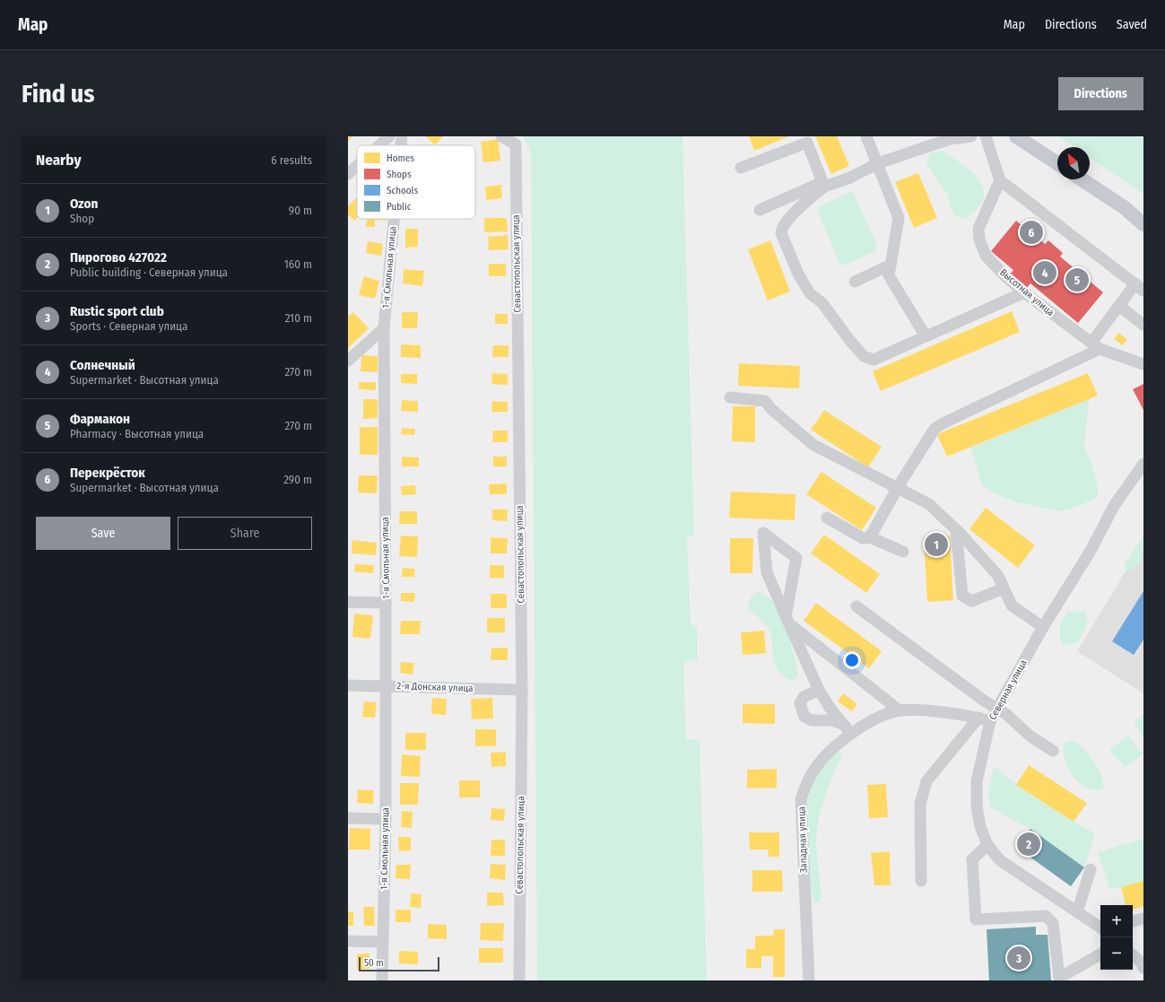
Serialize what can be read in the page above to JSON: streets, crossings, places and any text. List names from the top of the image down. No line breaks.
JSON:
{"streets":{"street":["Севастопольская улица","1-я Смольная улица","Высотная улица","2-я Донская улица","Северная улица","Западная улица"]},"crossings":[["Севастопольская улица","2-я Донская улица"],["1-я Смольная улица","2-я Донская улица"],["Северная улица","Западная улица"]],"legend":["Homes","Shops","Schools","Public"],"scale_bar":"50 m","north":"top left","page":{"header":"Map","nav":["Map","Directions","Saved"],"buttons":["Directions",["Save","Share"]],"title":"Find us","heading":["Nearby","6 results"],"list":[{"mark":"1","name":"Ozon","note":"Shop","value":"90 m"},{"mark":"2","name":"Пирогово 427022","note":"Public building · Северная улица","value":"160 m"},{"mark":"3","name":"Rustic sport club","note":"Sports · Северная улица","value":"210 m"},{"mark":"4","name":"Солнечный","note":"Supermarket · Высотная улица","value":"270 m"},{"mark":"5","name":"Фармакон","note":"Pharmacy · Высотная улица","value":"270 m"},{"mark":"6","name":"Перекрёсток","note":"Supermarket · Высотная улица","value":"290 m"}],"pins":["6","4","5","1","2","3"],"map_buttons":["+","−"],"scale":"50 m"}}
